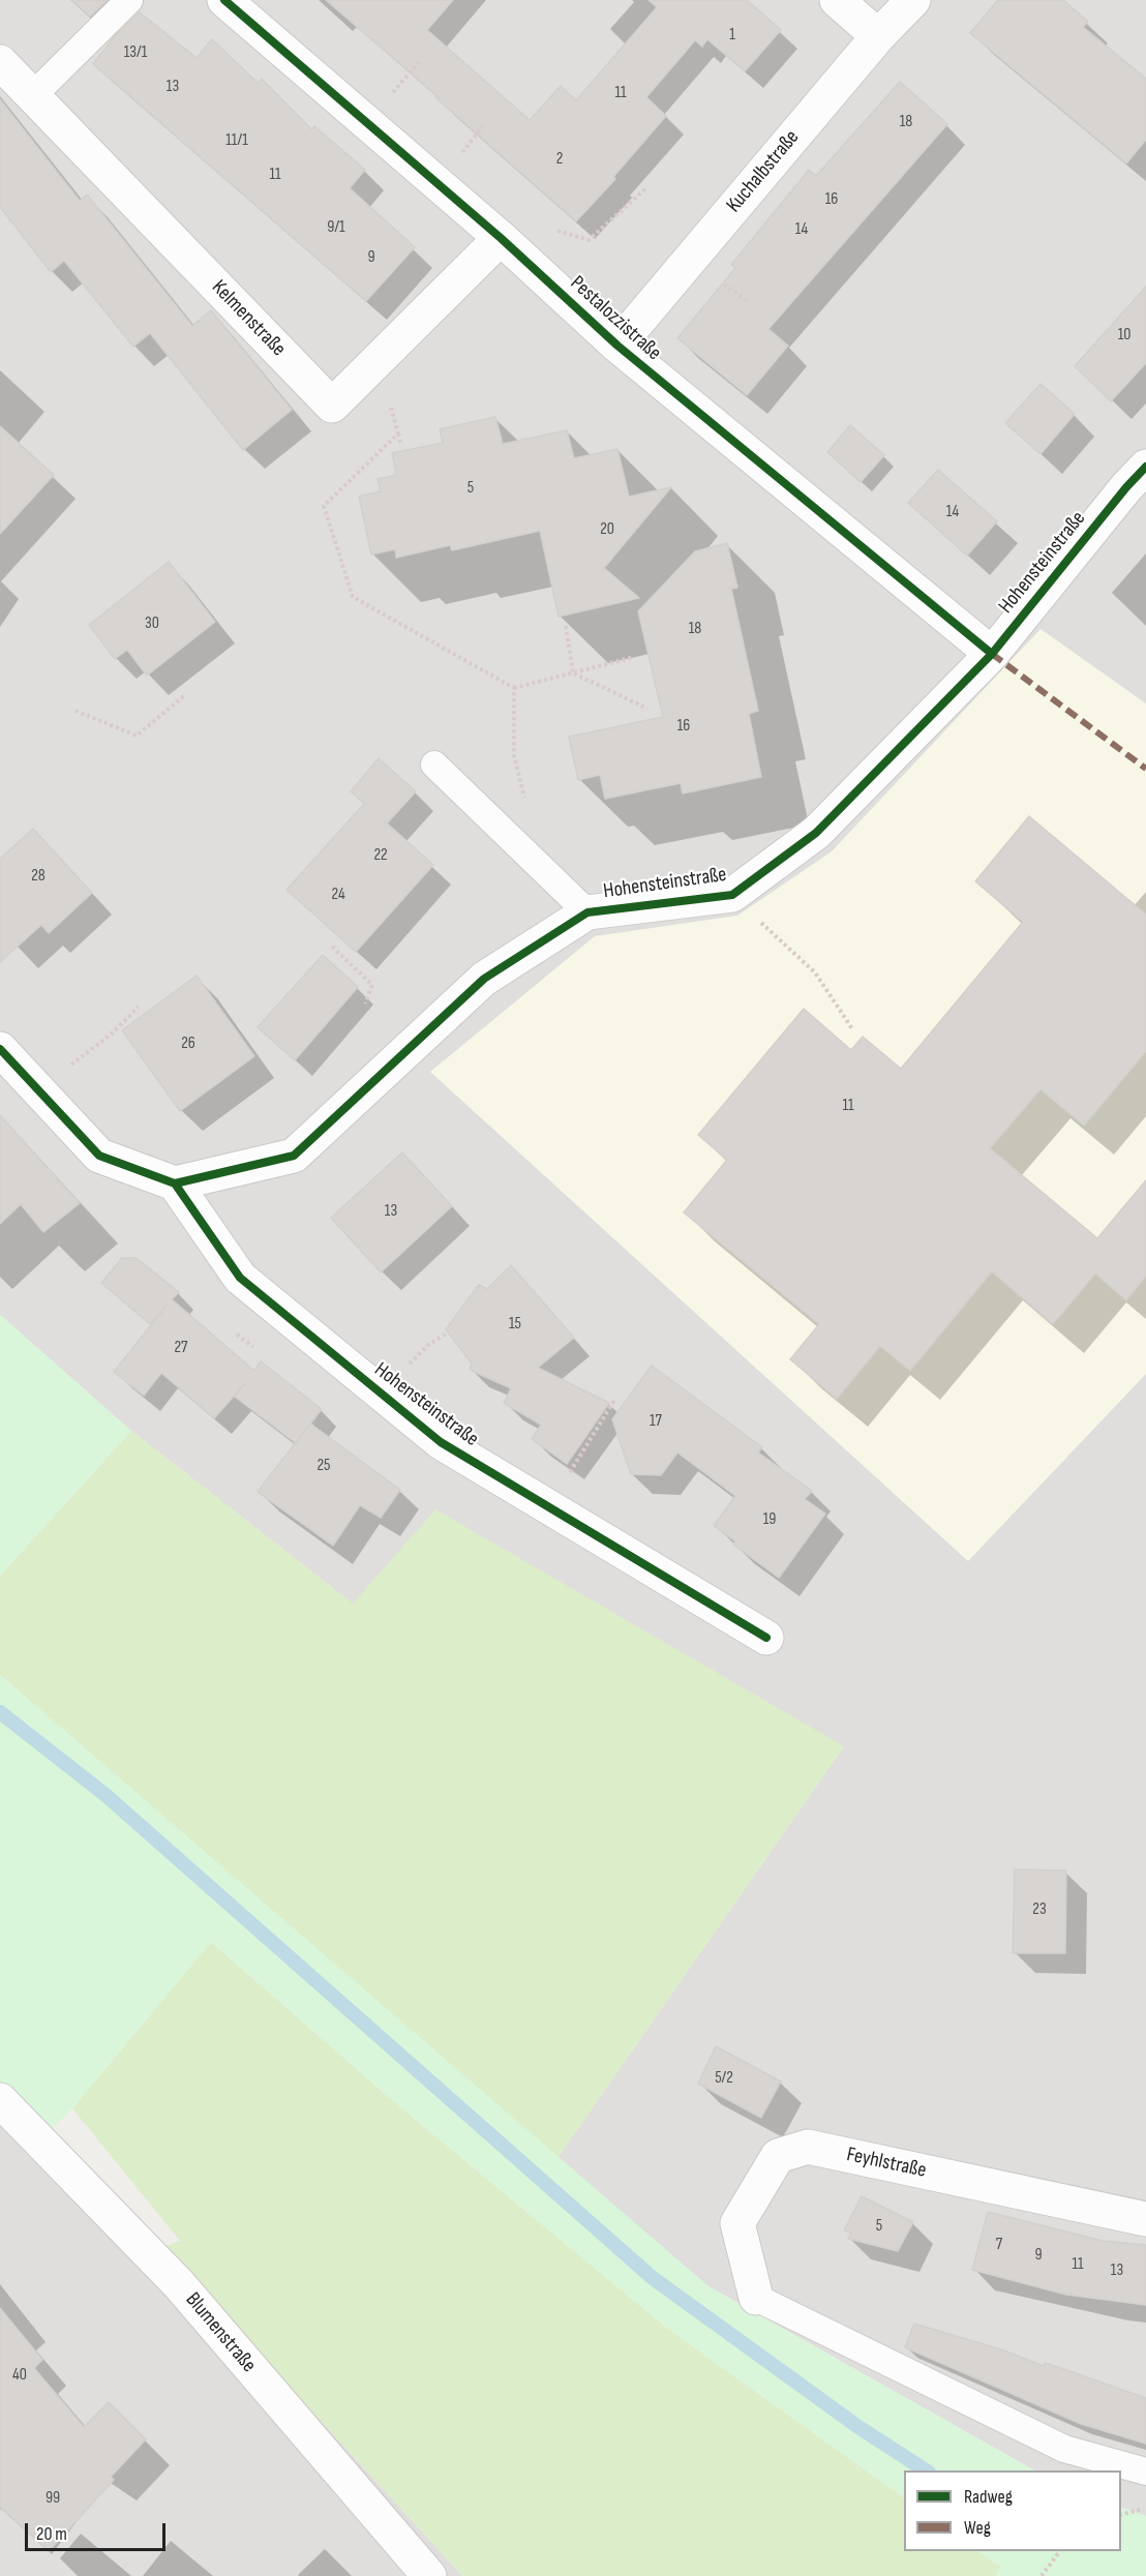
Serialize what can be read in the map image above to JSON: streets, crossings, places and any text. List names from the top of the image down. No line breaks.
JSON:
{"streets":{"street":["Kuchalbstraße","Kelmenstraße","Pestalozzistraße","Hohensteinstraße","Feyhlstraße","Blumenstraße"]},"crossings":[["Kuchalbstraße","Pestalozzistraße"],["Kelmenstraße","Pestalozzistraße"],["Pestalozzistraße","Hohensteinstraße"]],"house_numbers":["1","13/1","13","11","18","11/1","2","11","16","9/1","14","9","10","5","14","20","30","18","16","22","28","24","26","11","13","15","27","17","25","19","23","5/2","5","7","9","11","13","40","99"],"legend":["Radweg","Weg"],"scale_bar":"20 m"}
